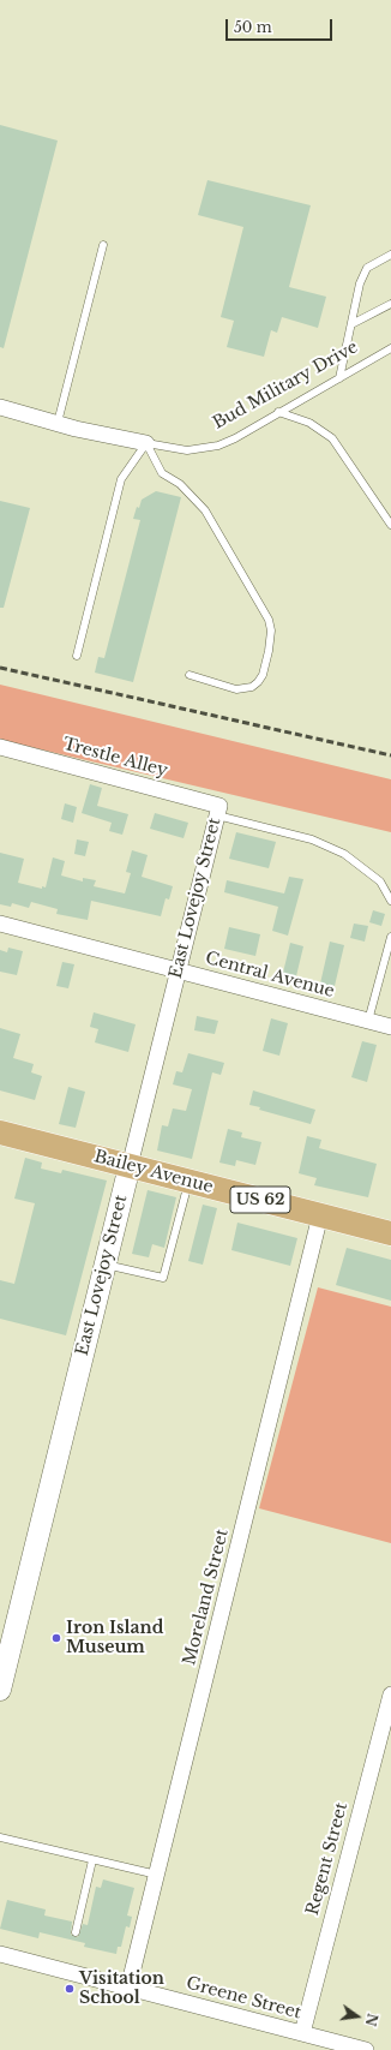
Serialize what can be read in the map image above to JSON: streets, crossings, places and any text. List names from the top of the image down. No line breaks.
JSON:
{"streets":{"main road":["Bailey Avenue","US 62"],"street":["Bud Military Drive","Trestle Alley","East Lovejoy Street","Central Avenue","Moreland Street","Regent Street","Greene Street"]},"crossings":[["Trestle Alley","East Lovejoy Street"],["East Lovejoy Street","Central Avenue"],["East Lovejoy Street","Bailey Avenue"],["Bailey Avenue","Moreland Street"],["Moreland Street","Greene Street"],["Regent Street","Greene Street"]],"places":["Iron Island Museum","Visitation School"],"scale_bar":"50 m","north":"right"}
